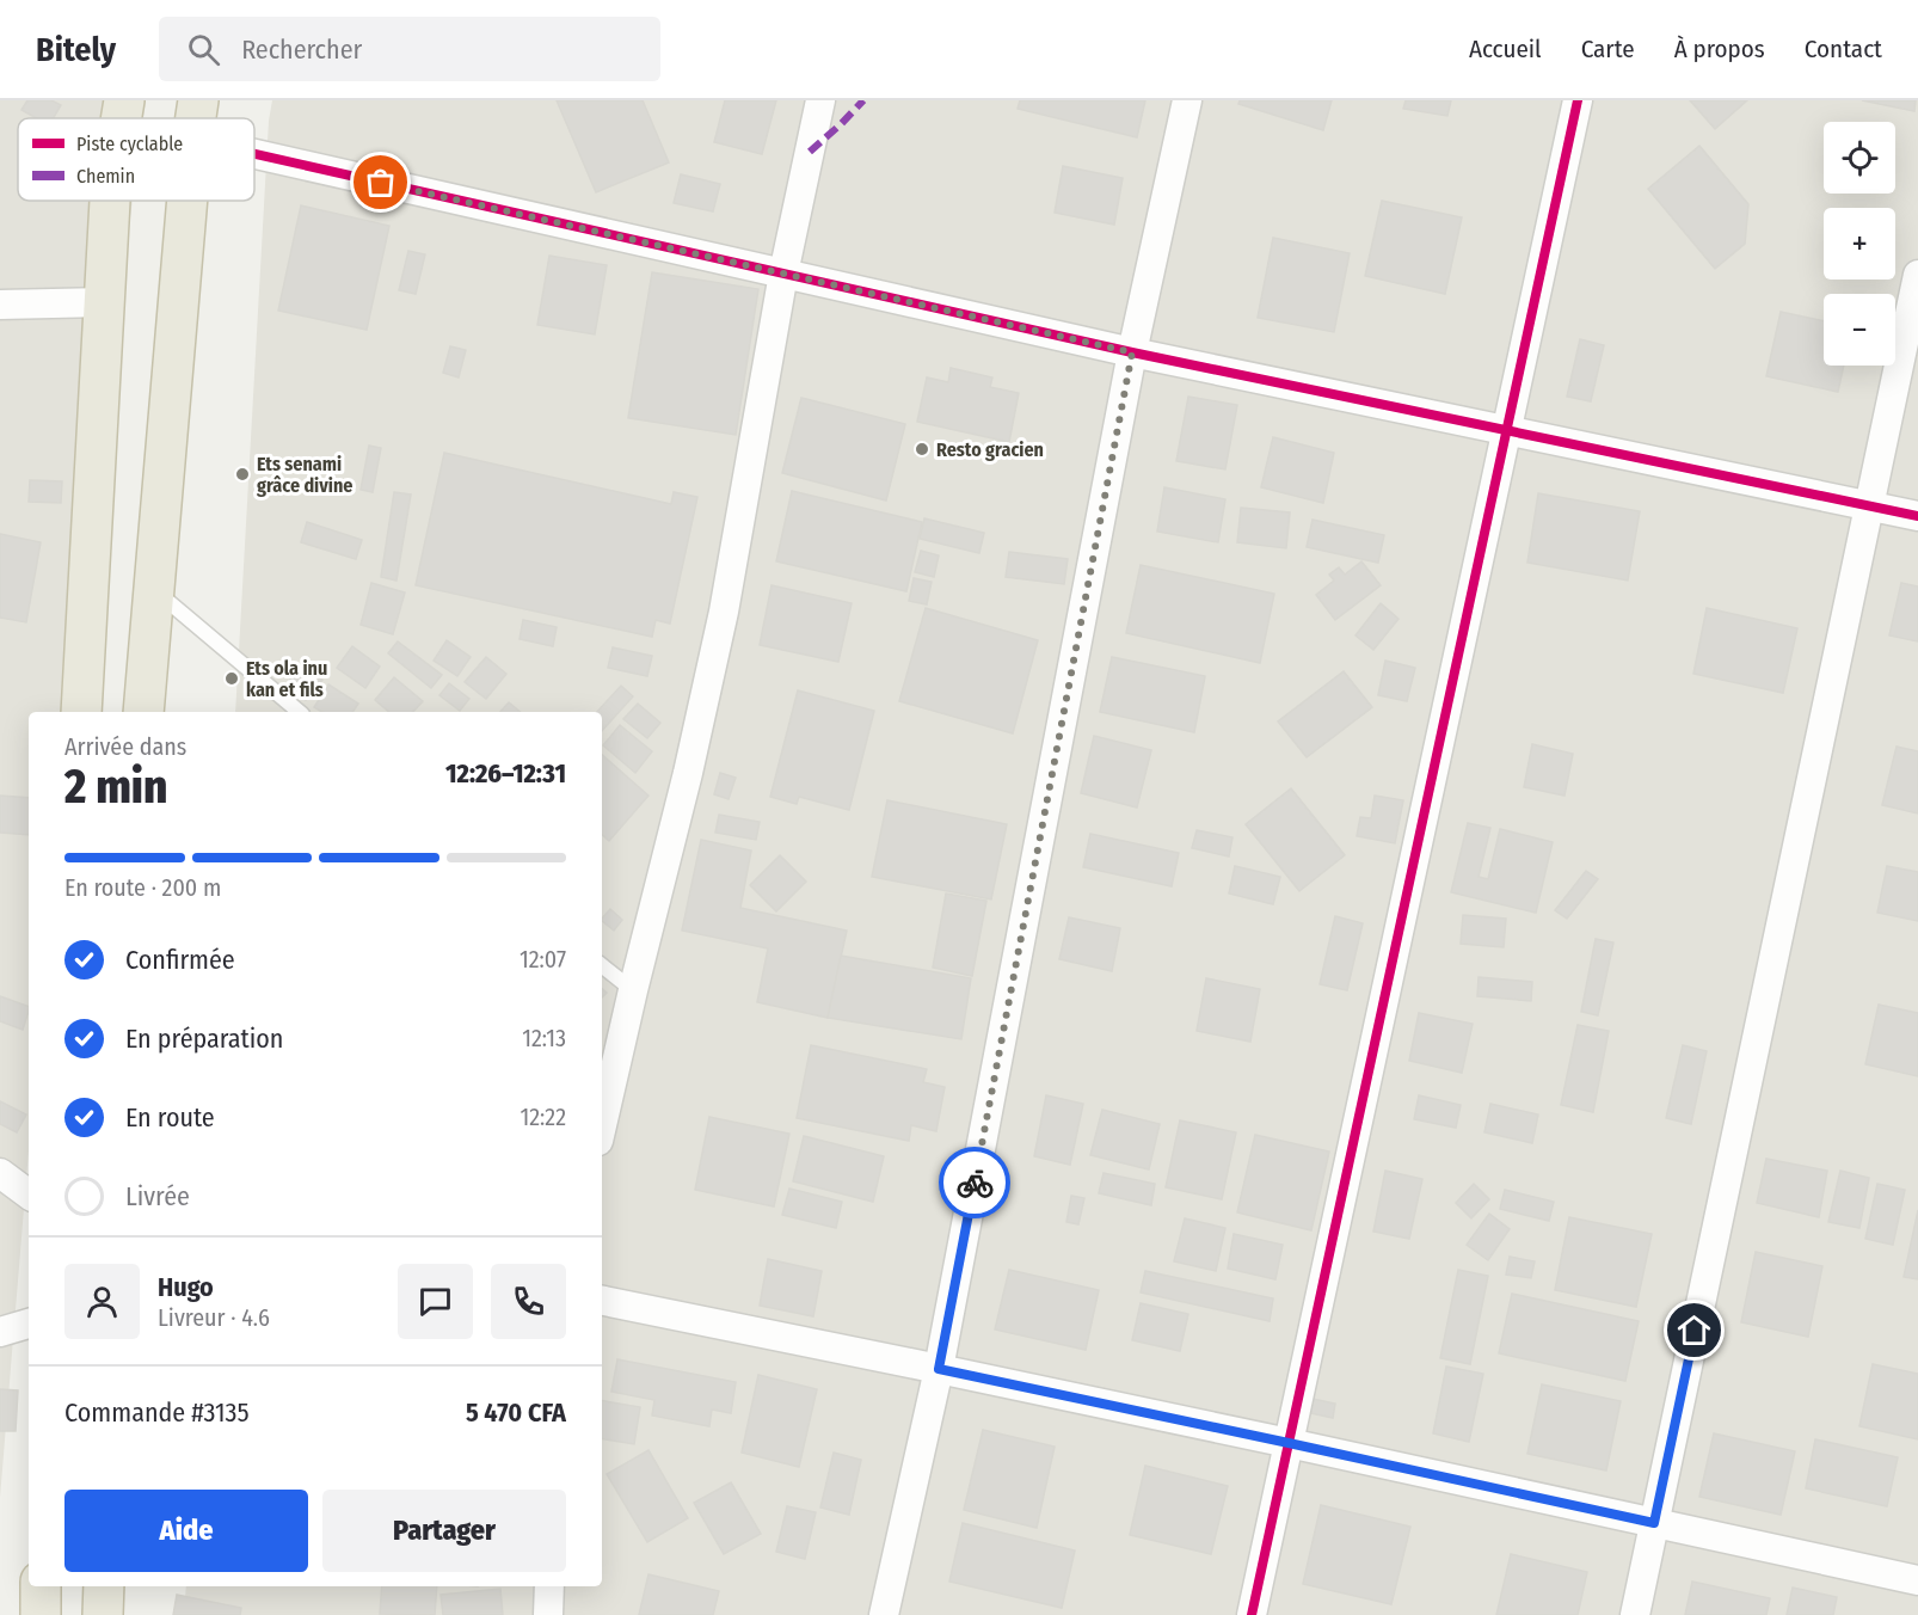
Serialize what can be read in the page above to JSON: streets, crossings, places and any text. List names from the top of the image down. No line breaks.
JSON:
{"places":["Resto gracien","Ets senami grâce divine","Ets ola inu kan et fils"],"legend":["Piste cyclable","Chemin"],"page":{"header":"Bitely","search":"Rechercher","nav":["Accueil","Carte","À propos","Contact"],"map_buttons":["+","−"],"heading":["2 min","Arrivée dans","12:26–12:31"],"panel":["Hugo","Livreur · 4.6","Commande #3135","5 470 CFA"],"bar":"En route · 200 m","list":[["Confirmée","12:07"],["En préparation","12:13"],["En route","12:22"],"Livrée"],"buttons":["Aide","Partager"]}}
